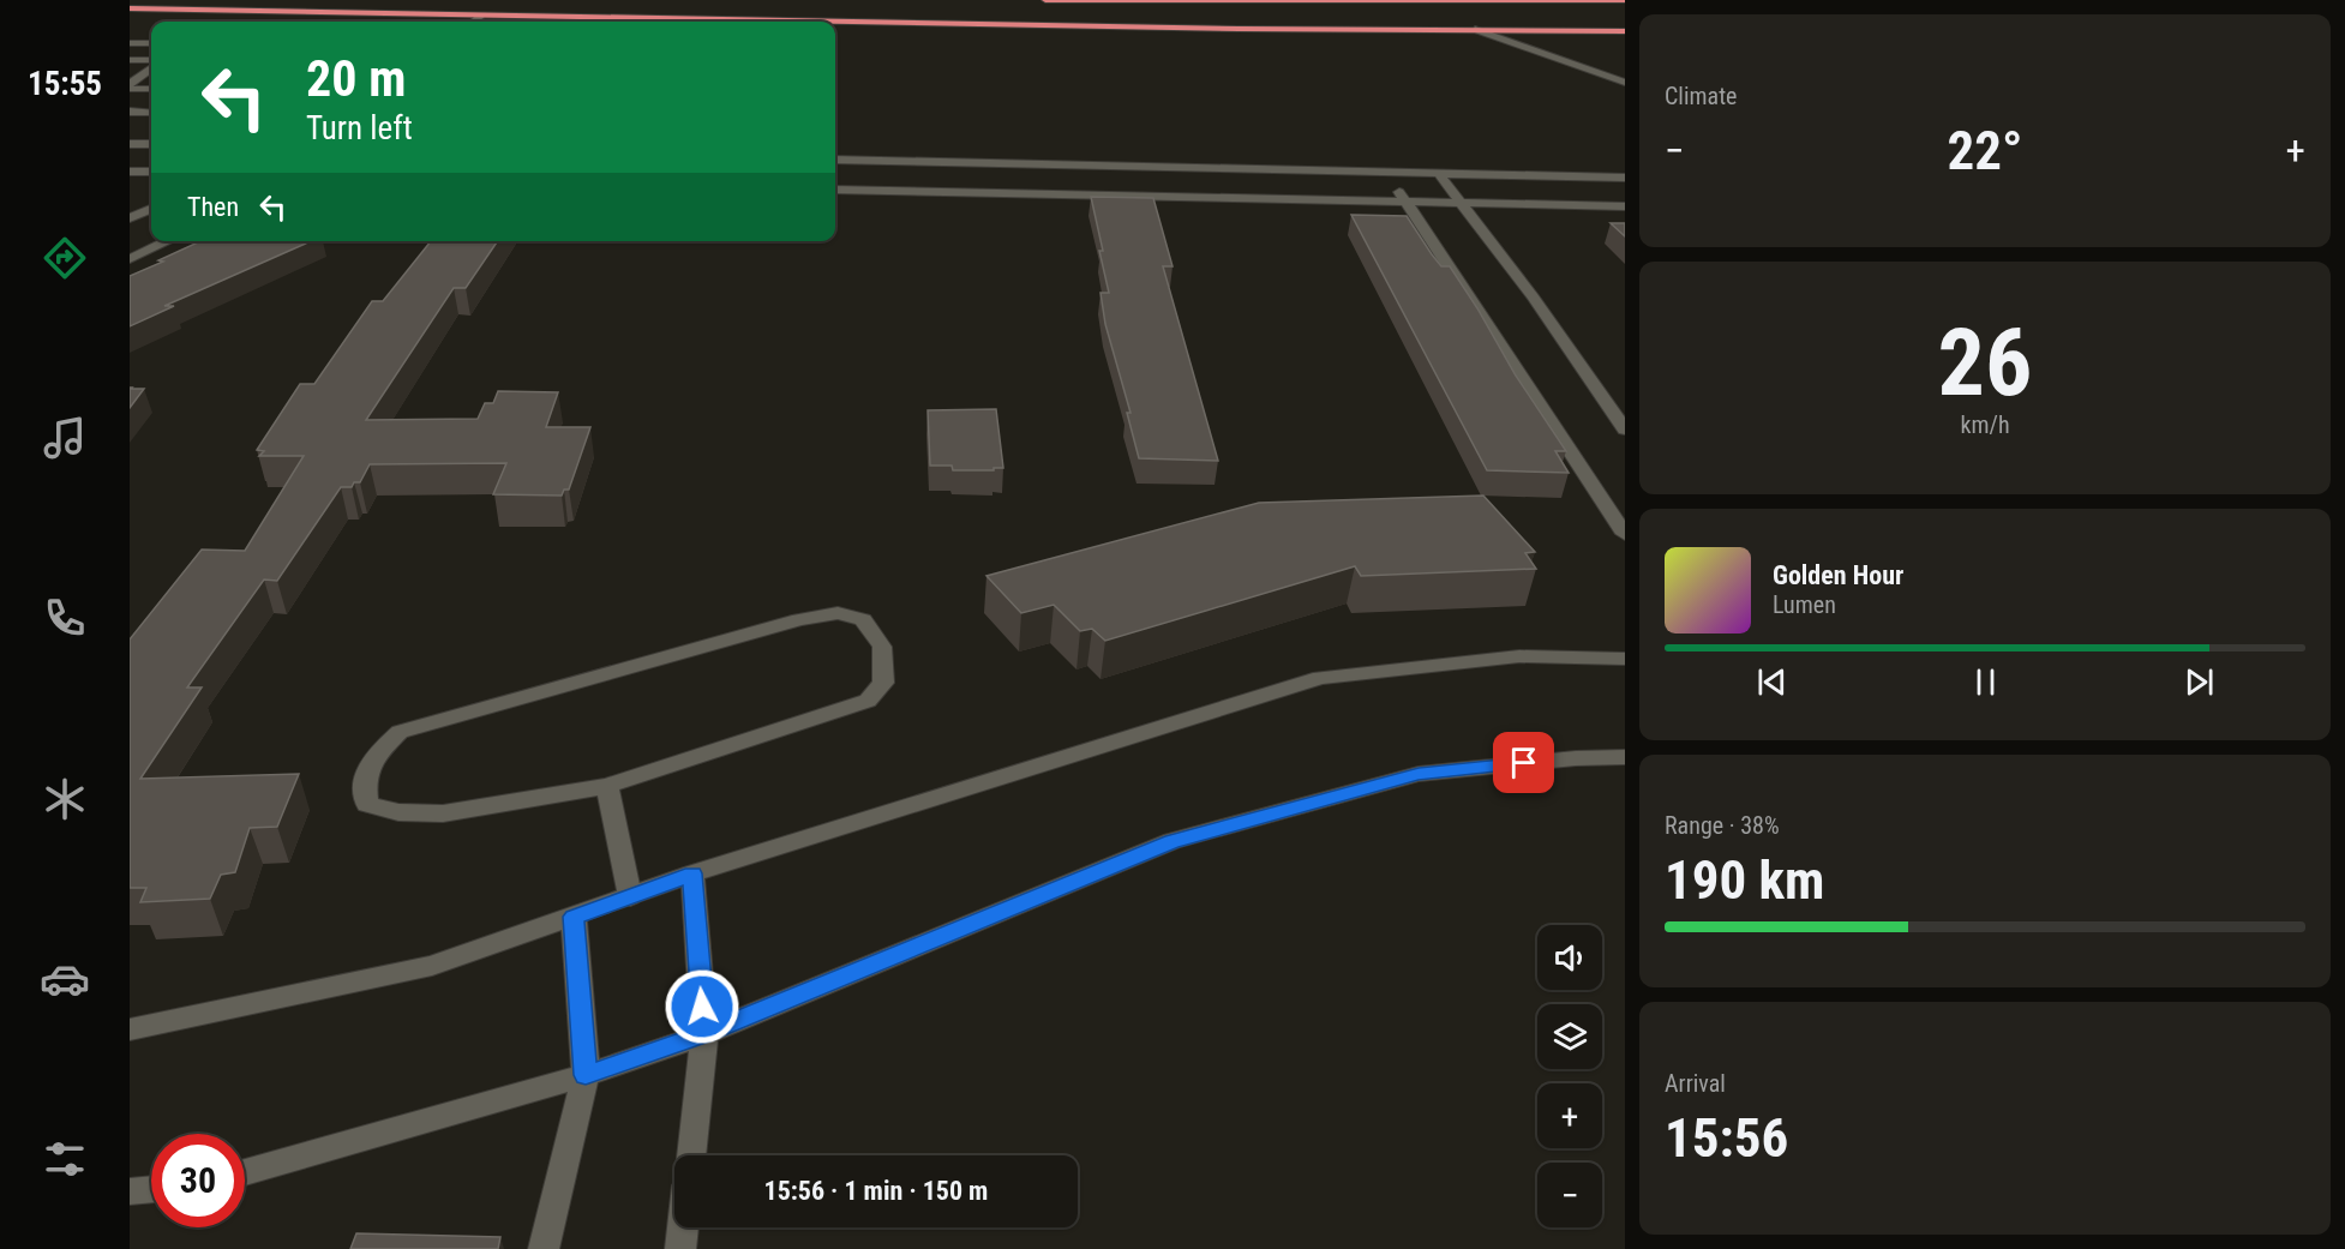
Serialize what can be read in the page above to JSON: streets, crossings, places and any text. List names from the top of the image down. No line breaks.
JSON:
{"page":{"tabs":"15:55","tile":["Climate",["26","km/h"],["Range · 38%","190 km"],["Arrival","15:56"]],"turn":["20 m","Turn left"],"heat":["−","22°","+"],"then":"Then","song":["Golden Hour","Lumen"],"map_buttons":["+","−"],"limit":"30","trip":"15:56 · 1 min · 150 m"}}
